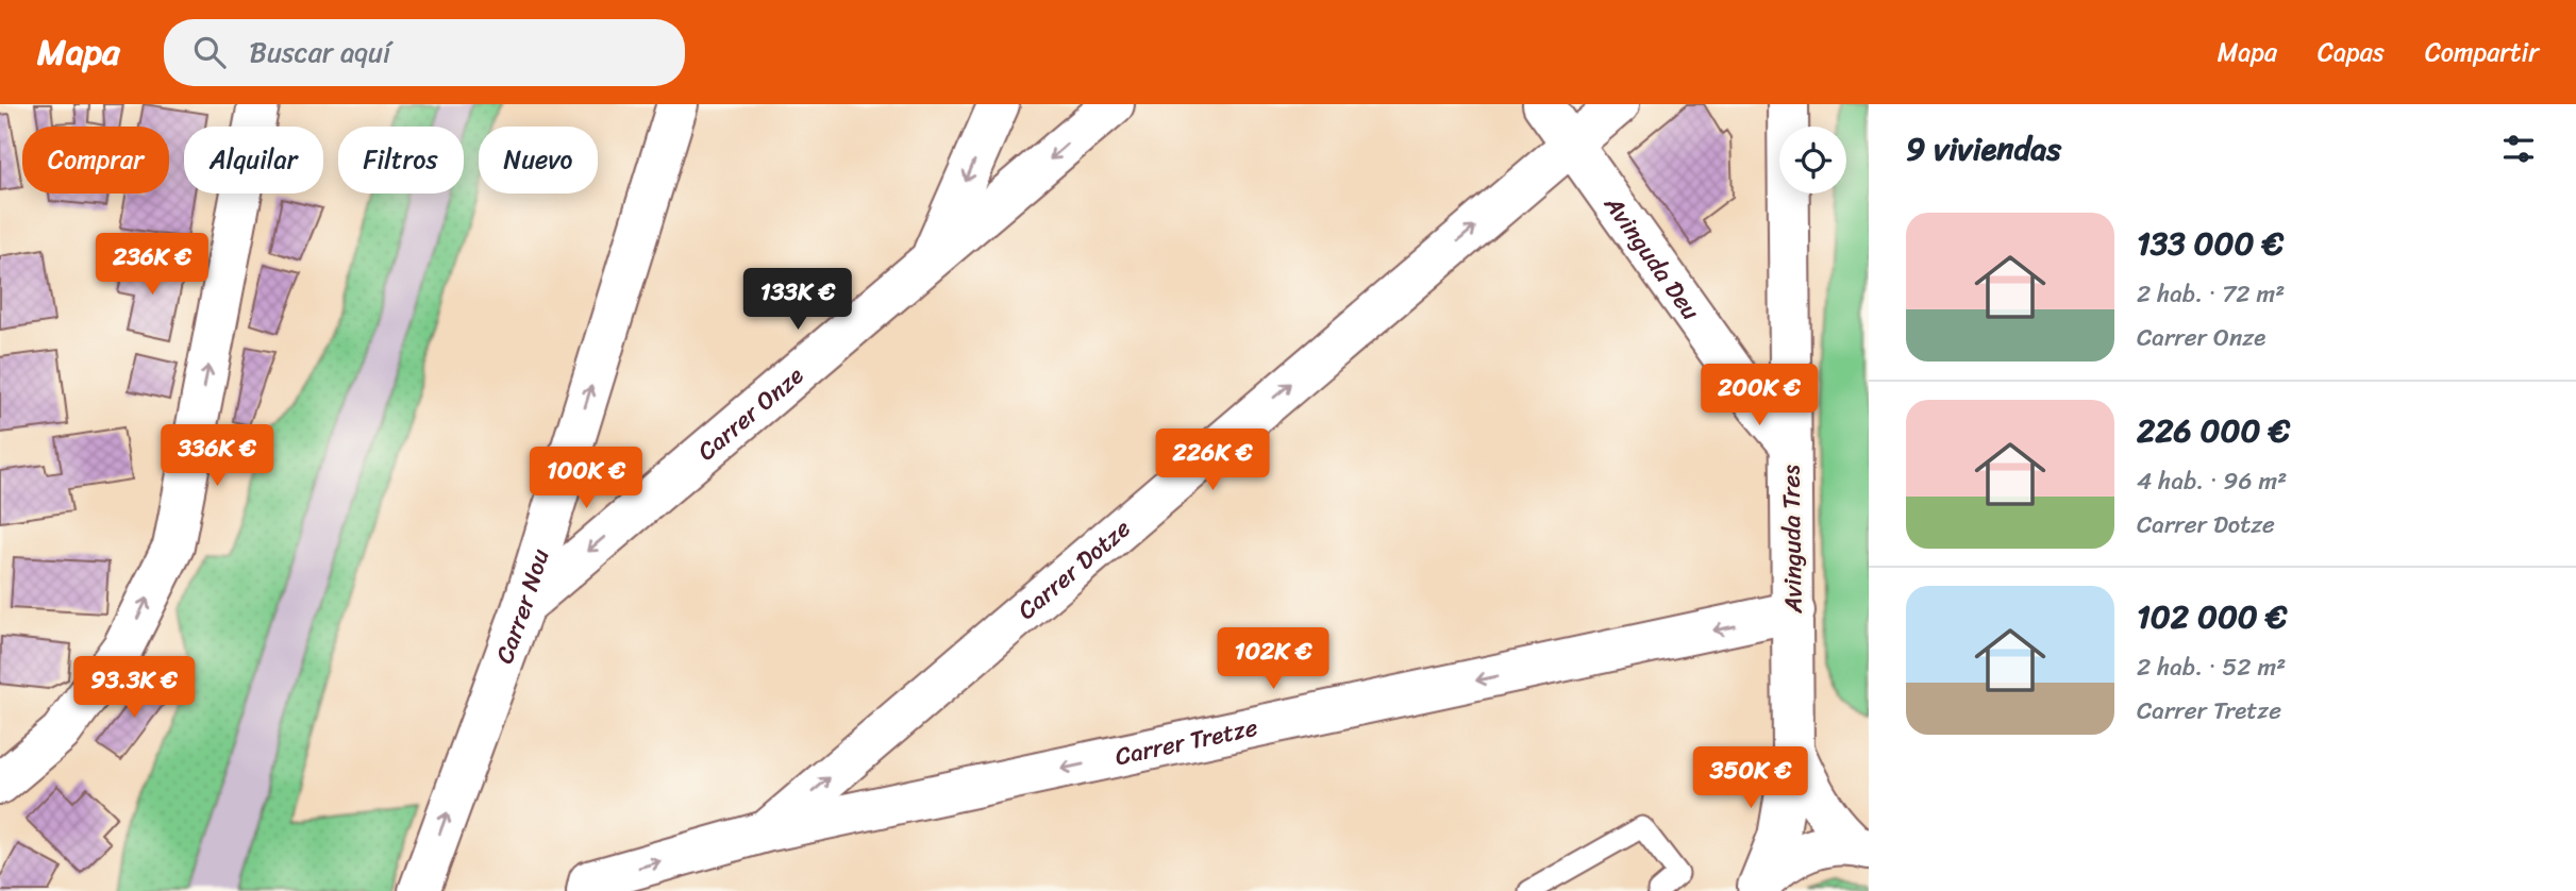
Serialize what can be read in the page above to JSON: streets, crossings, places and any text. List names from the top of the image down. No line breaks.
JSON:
{"streets":{"street":["Avinguda Deu","Carrer Onze","Avinguda Tres","Carrer Dotze","Carrer Nou","Carrer Tretze"]},"crossings":[["Avinguda Deu","Avinguda Tres"],["Avinguda Deu","Carrer Dotze"],["Carrer Onze","Carrer Nou"],["Avinguda Tres","Carrer Tretze"],["Carrer Dotze","Carrer Tretze"]],"one_way":["Carrer Onze","Carrer Dotze"],"page":{"header":"Mapa","search":"Buscar aquí","nav":["Mapa","Capas","Compartir"],"heading":"9 viviendas","chip":["Comprar","Alquilar","Filtros","Nuevo"],"list":[{"name":"133 000 €","note":"2 hab. · 72 m² · Carrer Onze"},{"name":"226 000 €","note":"4 hab. · 96 m² · Carrer Dotze"},{"name":"102 000 €","note":"2 hab. · 52 m² · Carrer Tretze"}],"price":["236K €","133K €","200K €","336K €","226K €","100K €","102K €","93.3K €","350K €"]}}
